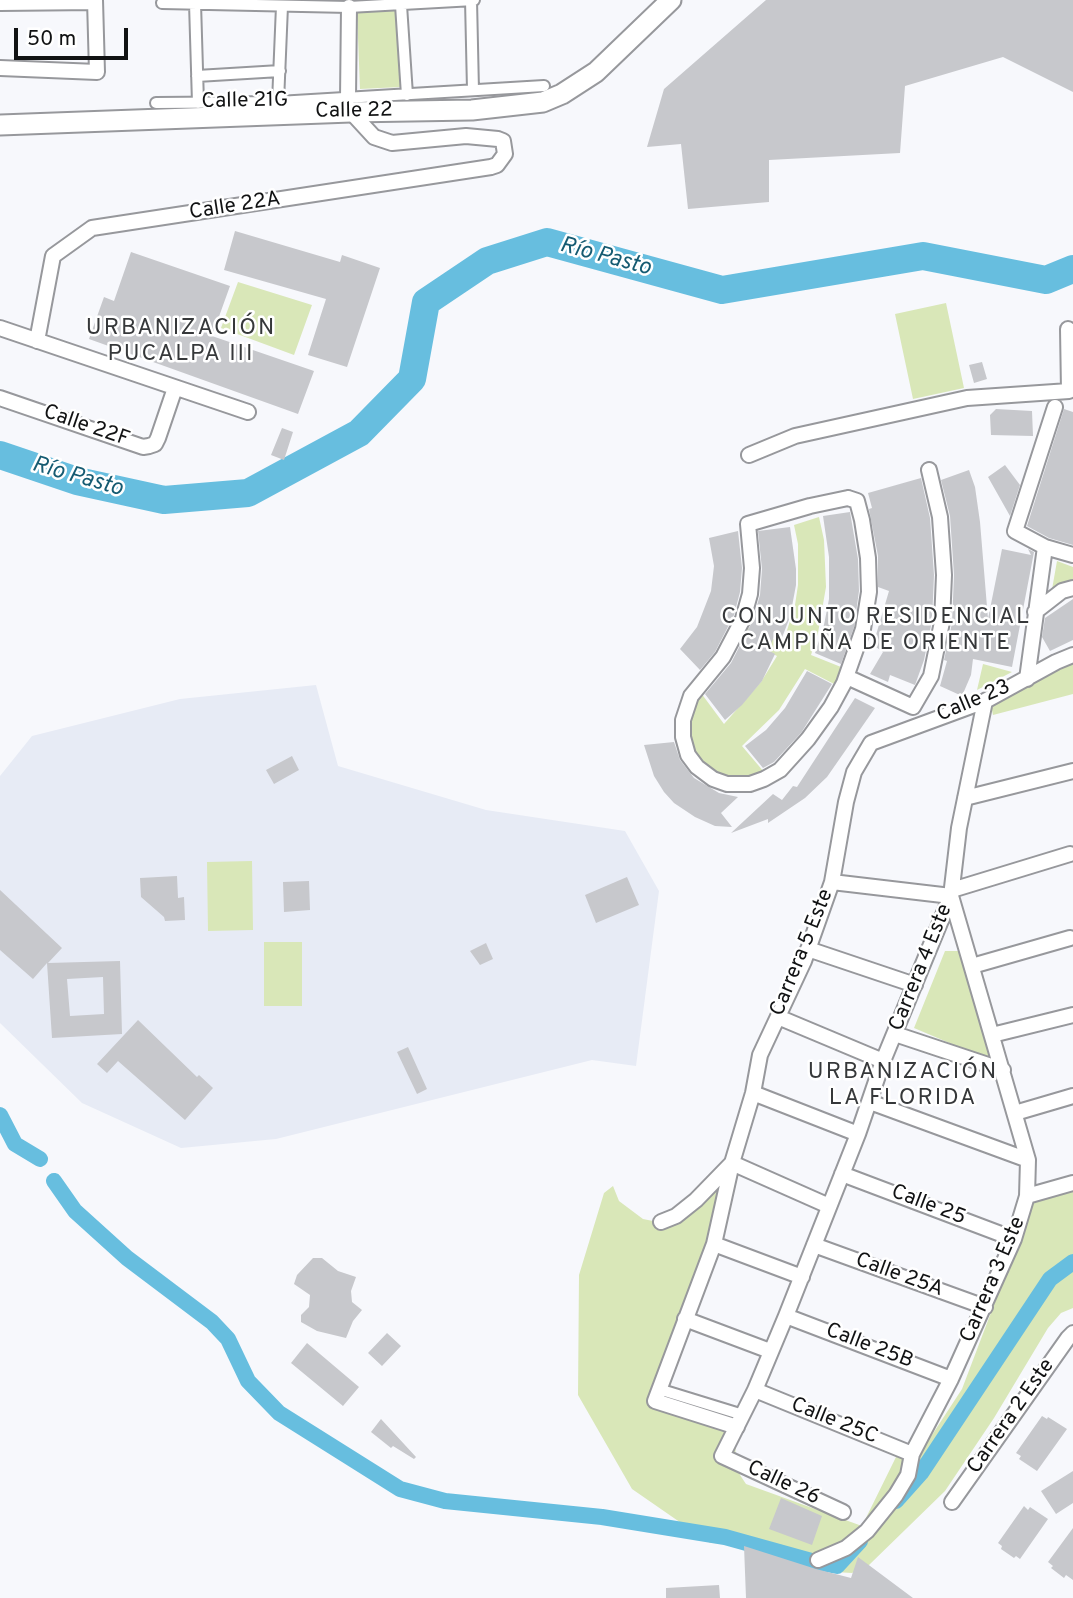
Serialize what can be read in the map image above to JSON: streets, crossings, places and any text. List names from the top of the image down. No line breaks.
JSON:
{"streets":{"main road":["Calle 22"],"street":["Calle 21G","Calle 22A","Calle 22F","Calle 23","Carrera 5 Este","Carrera 4 Este","Calle 25","Calle 25A","Carrera 3 Este","Calle 25B","Carrera 2 Este","Calle 25C","Calle 26"]},"crossings":[["Calle 21G","Calle 22"],["Calle 21G","Calle 22A"],["Calle 22","Calle 22A"],["Calle 23","Carrera 5 Este"],["Calle 23","Carrera 4 Este"],["Carrera 5 Este","Carrera 4 Este"],["Carrera 4 Este","Calle 25"],["Carrera 4 Este","Calle 25A"],["Carrera 4 Este","Carrera 3 Este"],["Carrera 4 Este","Calle 25B"],["Carrera 4 Este","Calle 25C"],["Carrera 4 Este","Calle 26"],["Calle 25","Carrera 3 Este"],["Calle 25A","Carrera 3 Este"],["Carrera 3 Este","Calle 25B"],["Carrera 3 Este","Calle 25C"]],"districts":["URBANIZACIÓN PUCALPA III","CONJUNTO RESIDENCIAL CAMPIÑA DE ORIENTE","URBANIZACIÓN LA FLORIDA"],"water":["Río Pasto"],"scale_bar":"50 m"}
